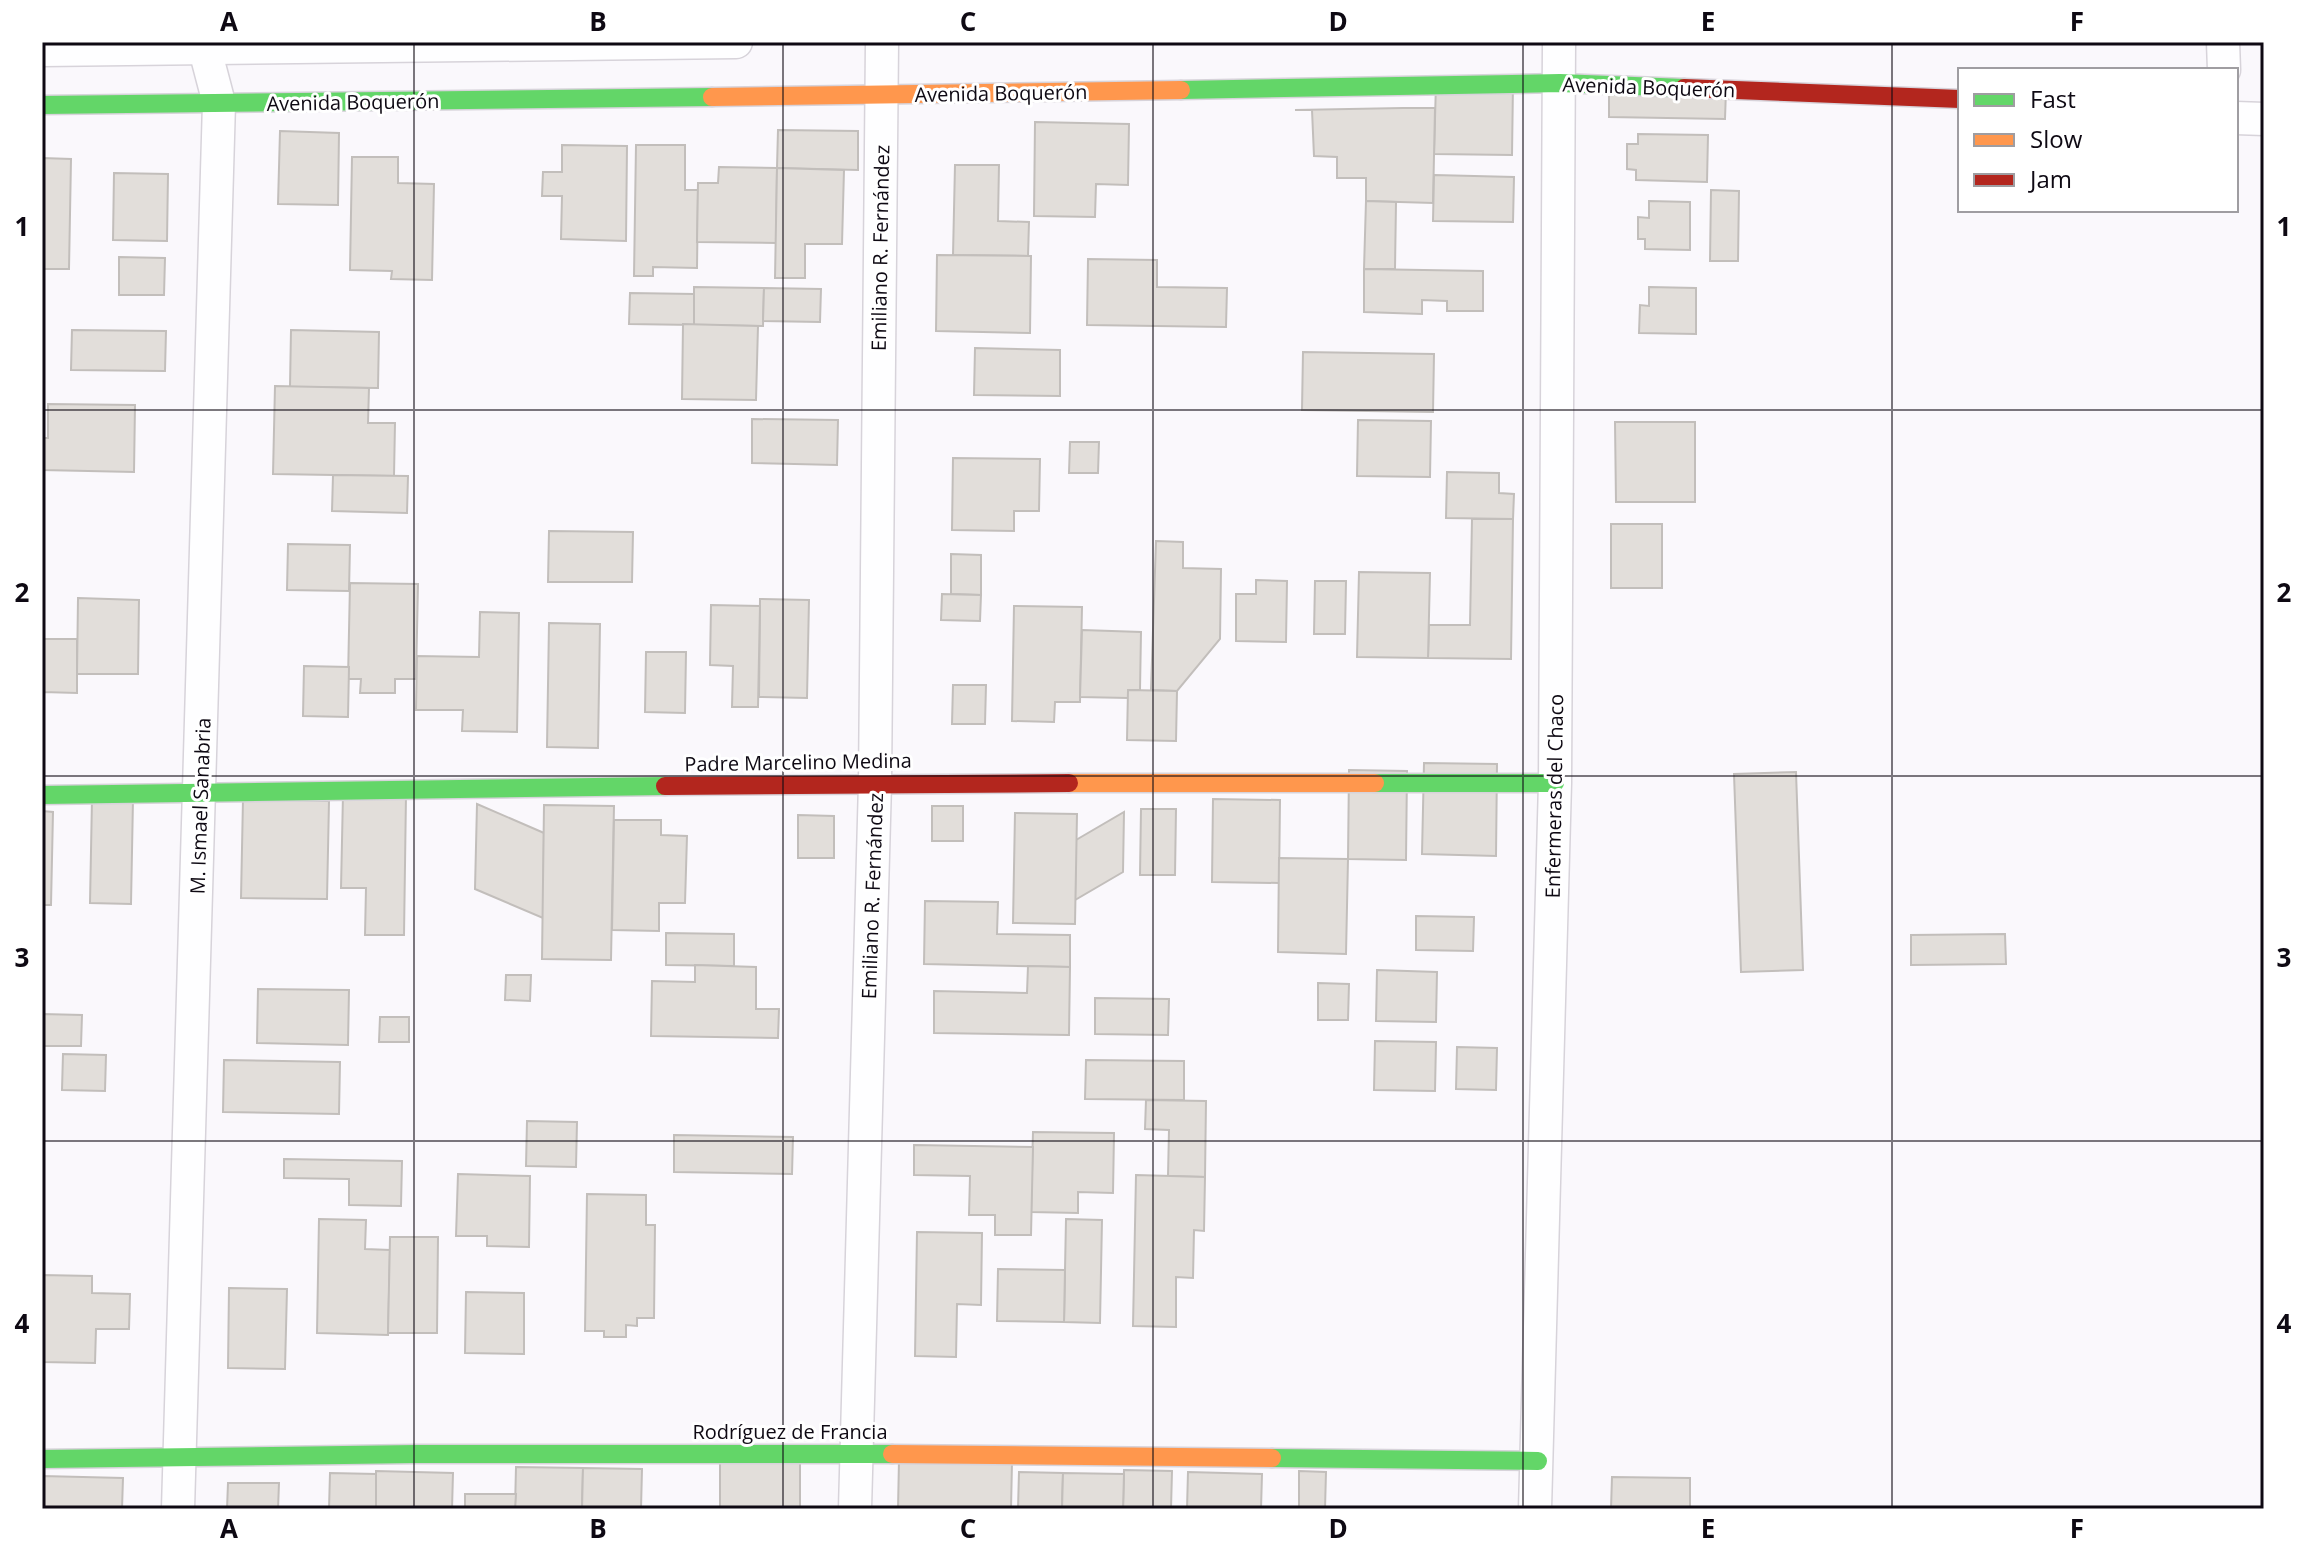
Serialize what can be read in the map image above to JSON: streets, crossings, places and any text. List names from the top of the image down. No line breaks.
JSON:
{"streets":{"street":["Avenida Boquerón","Emiliano R. Fernández","Padre Marcelino Medina","Enfermeras del Chaco","M. Ismael Sanabria","Rodríguez de Francia"]},"crossings":[["Avenida Boquerón","Emiliano R. Fernández"],["Avenida Boquerón","Enfermeras del Chaco"],["Avenida Boquerón","M. Ismael Sanabria"],["Emiliano R. Fernández","Padre Marcelino Medina"],["Emiliano R. Fernández","Rodríguez de Francia"],["Padre Marcelino Medina","Enfermeras del Chaco"],["Padre Marcelino Medina","M. Ismael Sanabria"],["Enfermeras del Chaco","Rodríguez de Francia"],["M. Ismael Sanabria","Rodríguez de Francia"]],"legend":["Fast","Slow","Jam"],"grid":{"columns":["A","B","C","D","E","F"],"rows":["1","2","3","4"]}}
